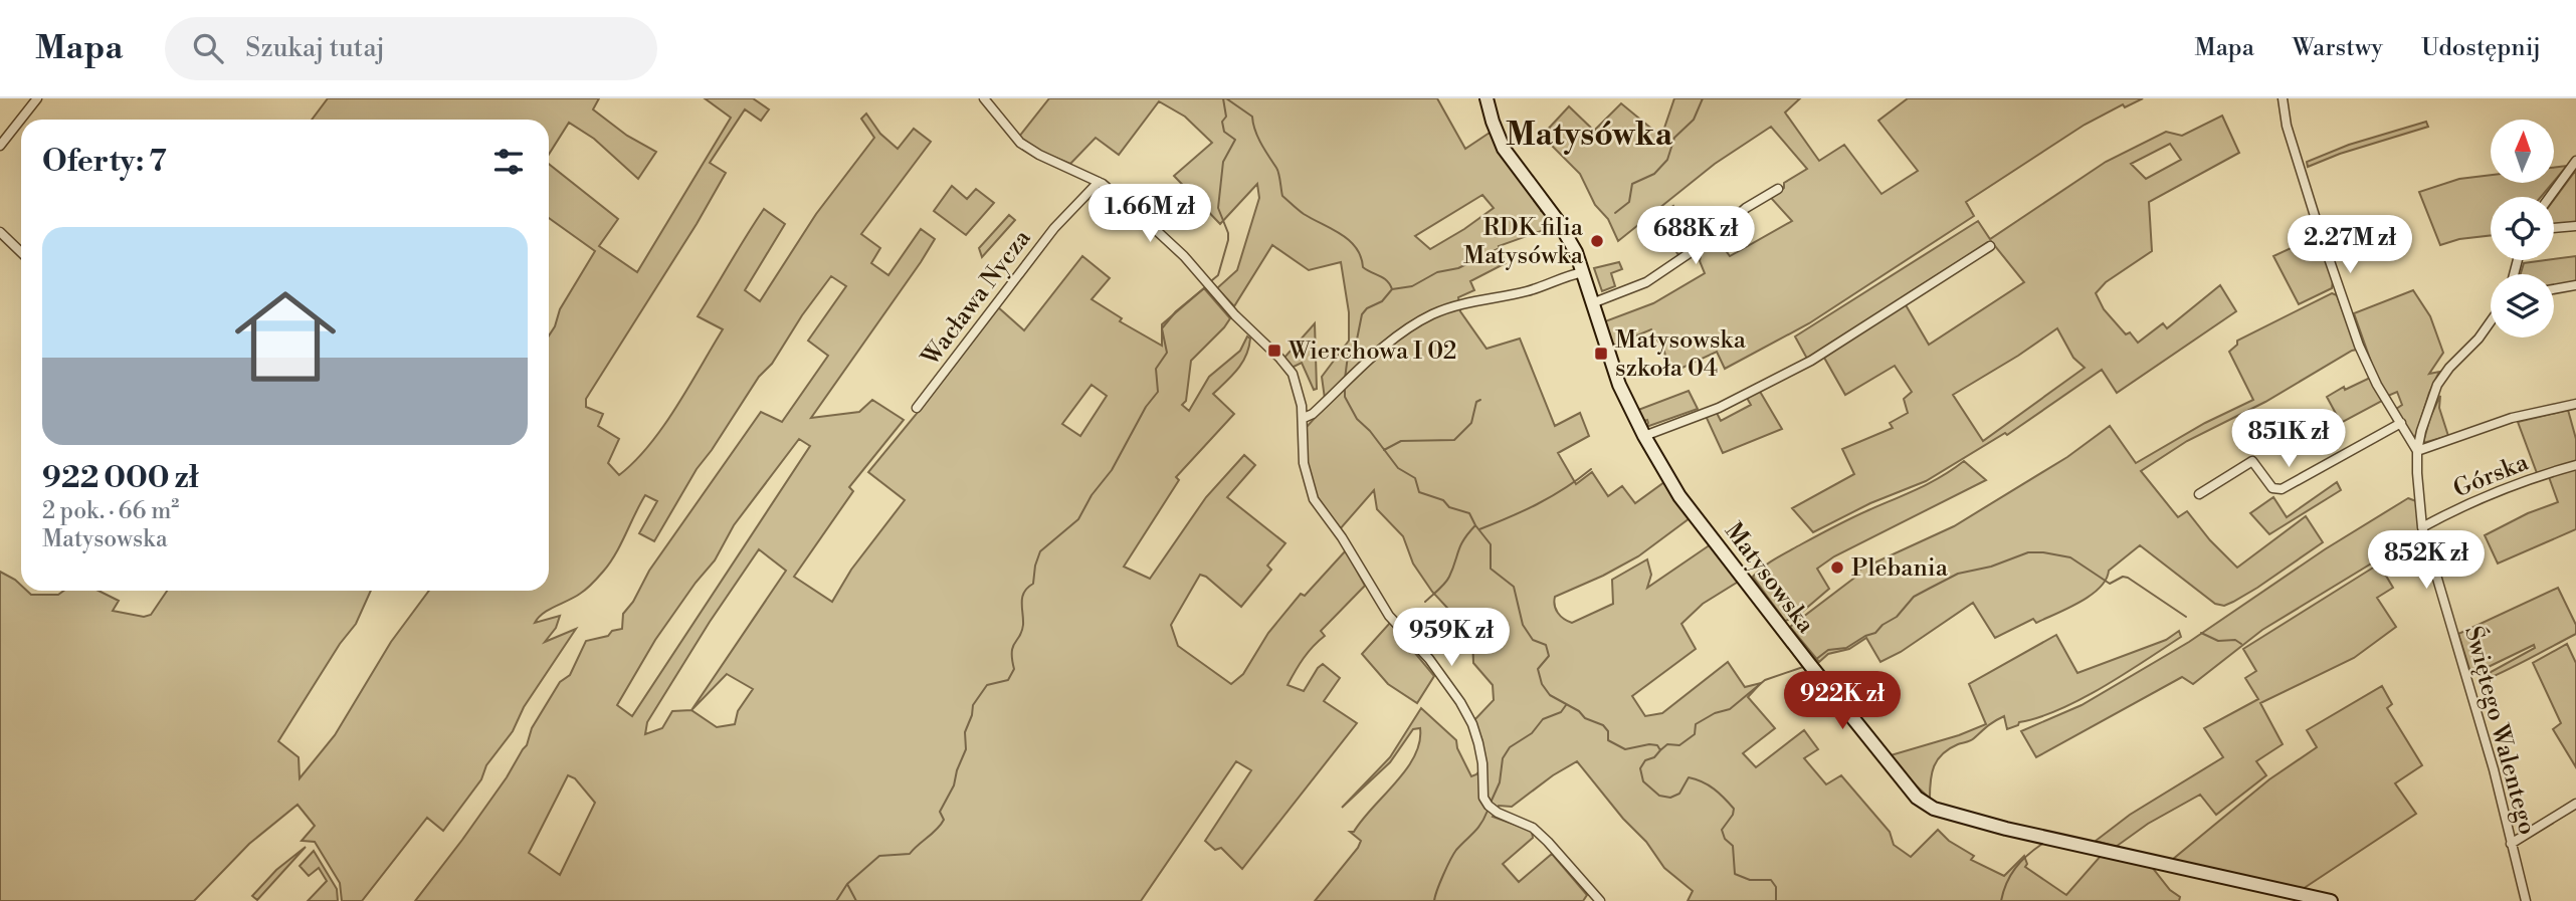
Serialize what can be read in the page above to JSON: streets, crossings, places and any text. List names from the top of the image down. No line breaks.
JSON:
{"streets":{"street":["Wacława Nycza","Górska","Matysowska","Świętego Walentego"]},"crossings":[["Górska","Świętego Walentego"]],"districts":["Matysówka"],"places":{"other":["RDK filia Matysówka","Plebania"],"transit":["Wierchowa I 02","Matysowska szkoła 04"]},"north":"top","page":{"header":"Mapa","search":"Szukaj tutaj","nav":["Mapa","Warstwy","Udostępnij"],"heading":"Oferty: 7","price":["1.66M zł","688K zł","2.27M zł","851K zł","852K zł","959K zł","922K zł"],"list":[{"name":"922 000 zł","note":"2 pok. · 66 m² · Matysowska"}]}}
